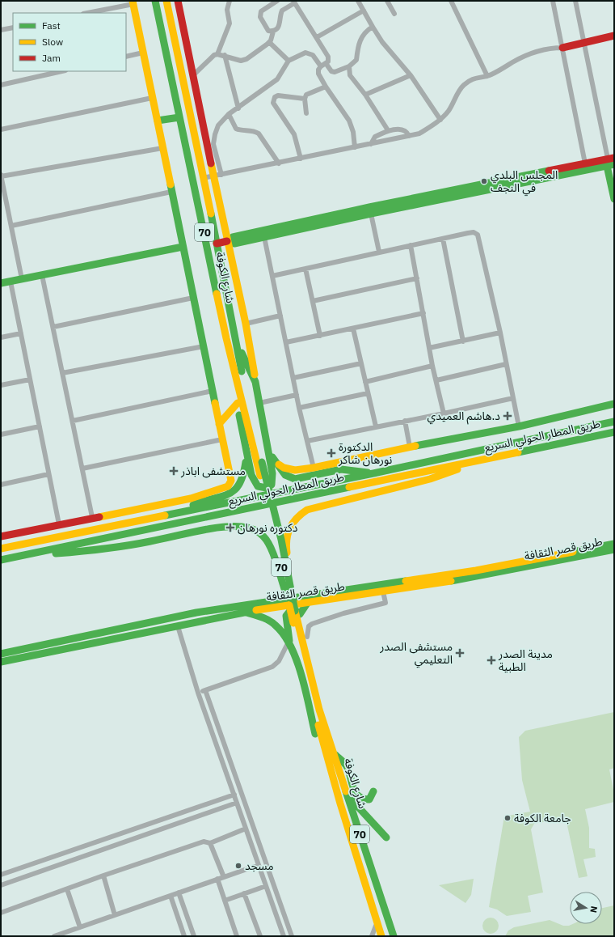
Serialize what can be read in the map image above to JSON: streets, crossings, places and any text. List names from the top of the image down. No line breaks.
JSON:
{"streets":{"main road":["70","شارع الكوفة","طريق المطار الحولي السريع","طريق قصر الثقافة"]},"crossings":[["70","شارع الكوفة"]],"places":{"other":["المجلس البلدي في النجف","جامعة الكوفة","مسجد"],"health":["د.هاشم العميدي","الدكتورة نورهان شاكر","مستشفى اباذر","دكتوره نورهان","مستشفى الصدر التعليمي","مدينة الصدر الطبية"]},"legend":["Fast","Slow","Jam"],"north":"right"}
